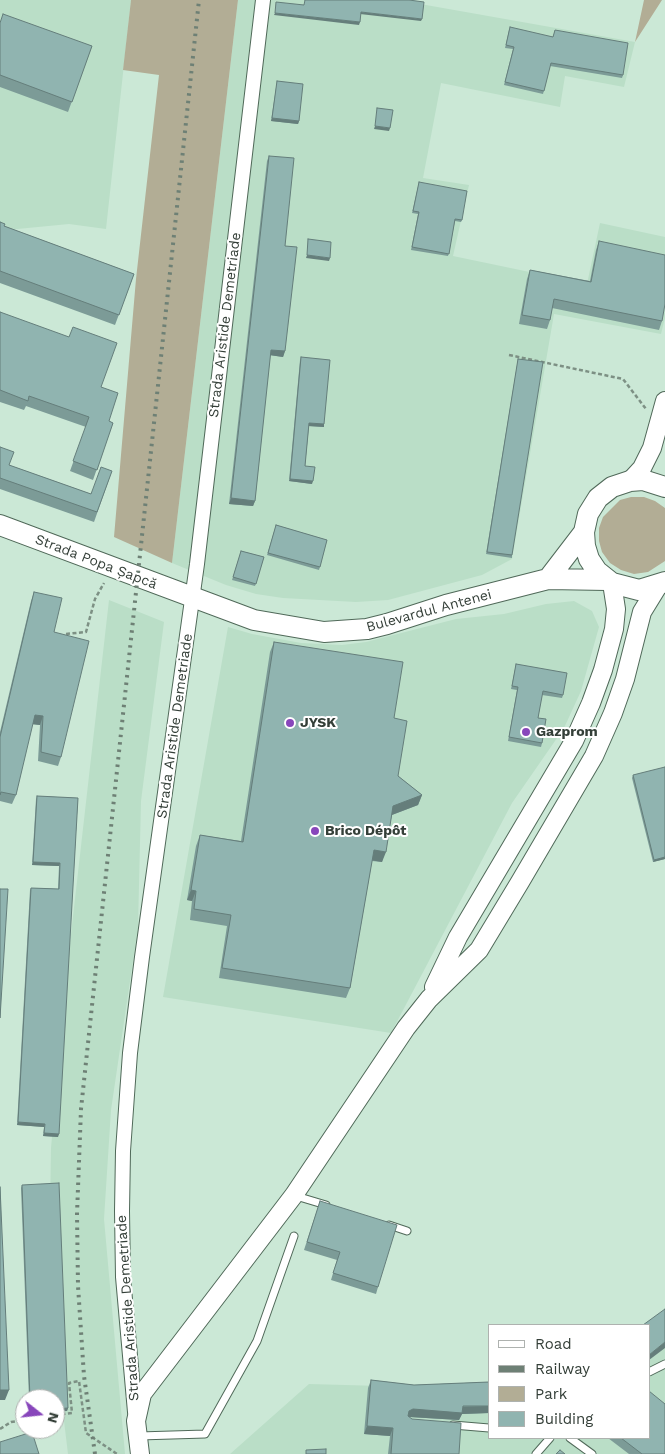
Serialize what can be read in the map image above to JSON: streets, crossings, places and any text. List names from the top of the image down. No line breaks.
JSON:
{"streets":{"main road":["Strada Popa Șapcă","Bulevardul Antenei"],"street":["Strada Aristide Demetriade"]},"crossings":[["Strada Aristide Demetriade","Strada Popa Șapcă"],["Strada Aristide Demetriade","Bulevardul Antenei"],["Strada Popa Șapcă","Bulevardul Antenei"]],"places":["JYSK","Gazprom","Brico Dépôt"],"legend":["Road","Railway","Park","Building"],"north":"right"}
